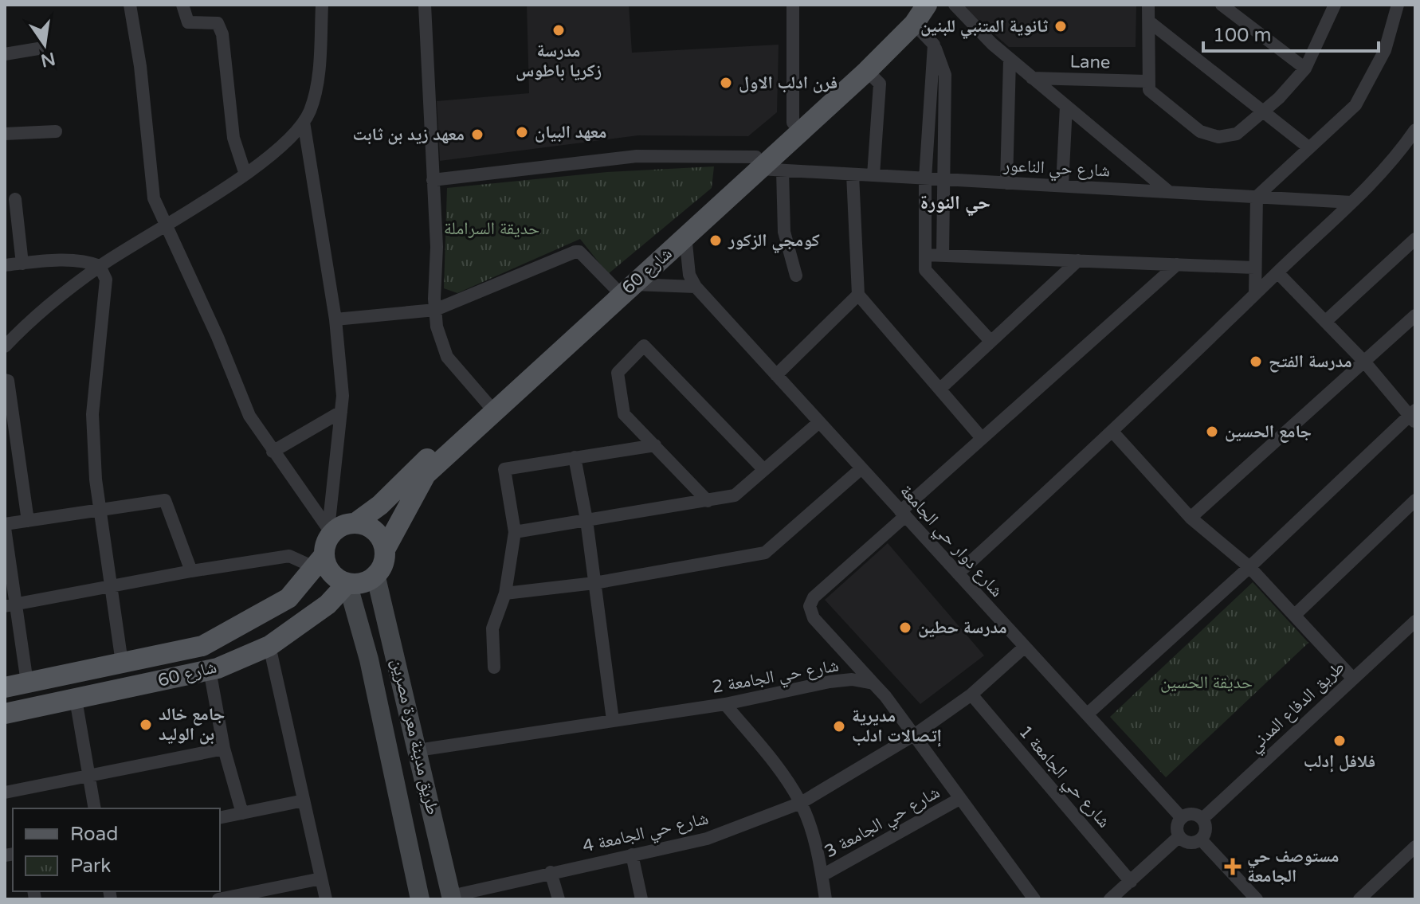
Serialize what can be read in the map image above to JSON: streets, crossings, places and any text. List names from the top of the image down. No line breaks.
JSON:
{"streets":{"main road":["شارع 60","طريق مدينة معرة مصرين"],"street":["Lane","شارع حي الناعور","شارع دوار حي الجامعة","شارع حي الجامعة 2","طريق الدفاع المدني","شارع حي الجامعة 1","شارع حي الجامعة 3","شارع حي الجامعة 4"]},"crossings":[["شارع حي الناعور","شارع 60"],["شارع 60","شارع دوار حي الجامعة"],["شارع 60","طريق مدينة معرة مصرين"],["شارع دوار حي الجامعة","طريق الدفاع المدني"],["شارع دوار حي الجامعة","شارع حي الجامعة 4"],["شارع حي الجامعة 2","طريق مدينة معرة مصرين"],["طريق مدينة معرة مصرين","شارع حي الجامعة 4"],["شارع حي الجامعة 1","شارع حي الجامعة 4"]],"districts":["حي النورة"],"parks":["حديقة السراملة","حديقة الحسين"],"places":{"other":["ثانوية المتنبي للبنين","مدرسة زكريا باطوس","فرن ادلب الاول","معهد البيان","معهد زيد بن ثابت","كومجي الزكور","مدرسة الفتح","جامع الحسين","مدرسة حطين","جامع خالد بن الوليد","مديرية إتصالات ادلب","فلافل إدلب"],"health":["مستوصف حي الجامعة"]},"legend":["Road","Park"],"scale_bar":"100 m","north":"bottom"}
